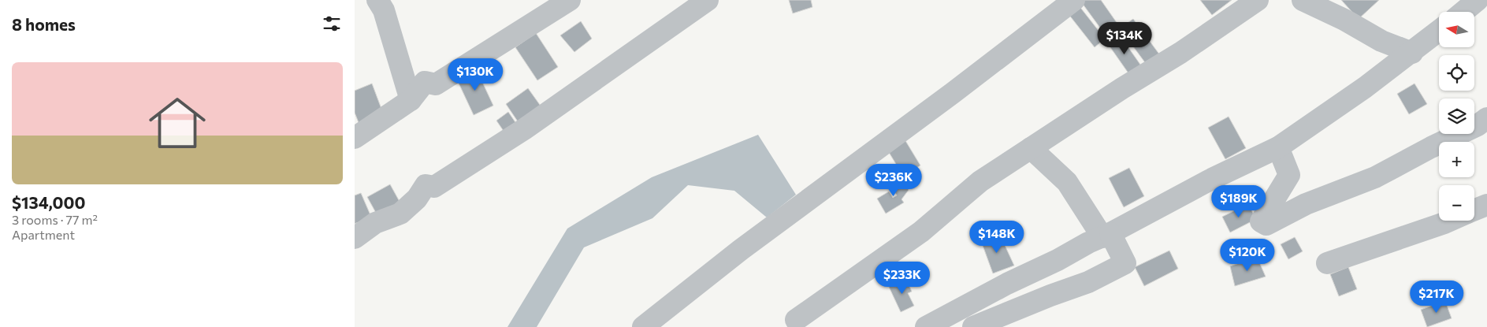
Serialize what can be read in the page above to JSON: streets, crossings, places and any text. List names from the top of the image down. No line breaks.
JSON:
{"north":"left","page":{"heading":"8 homes","map_buttons":["+","−"],"price":["$134K","$130K","$236K","$189K","$148K","$120K","$233K","$217K"],"list":[{"name":"$134,000","note":"3 rooms · 77 m² · Apartment"}]}}
